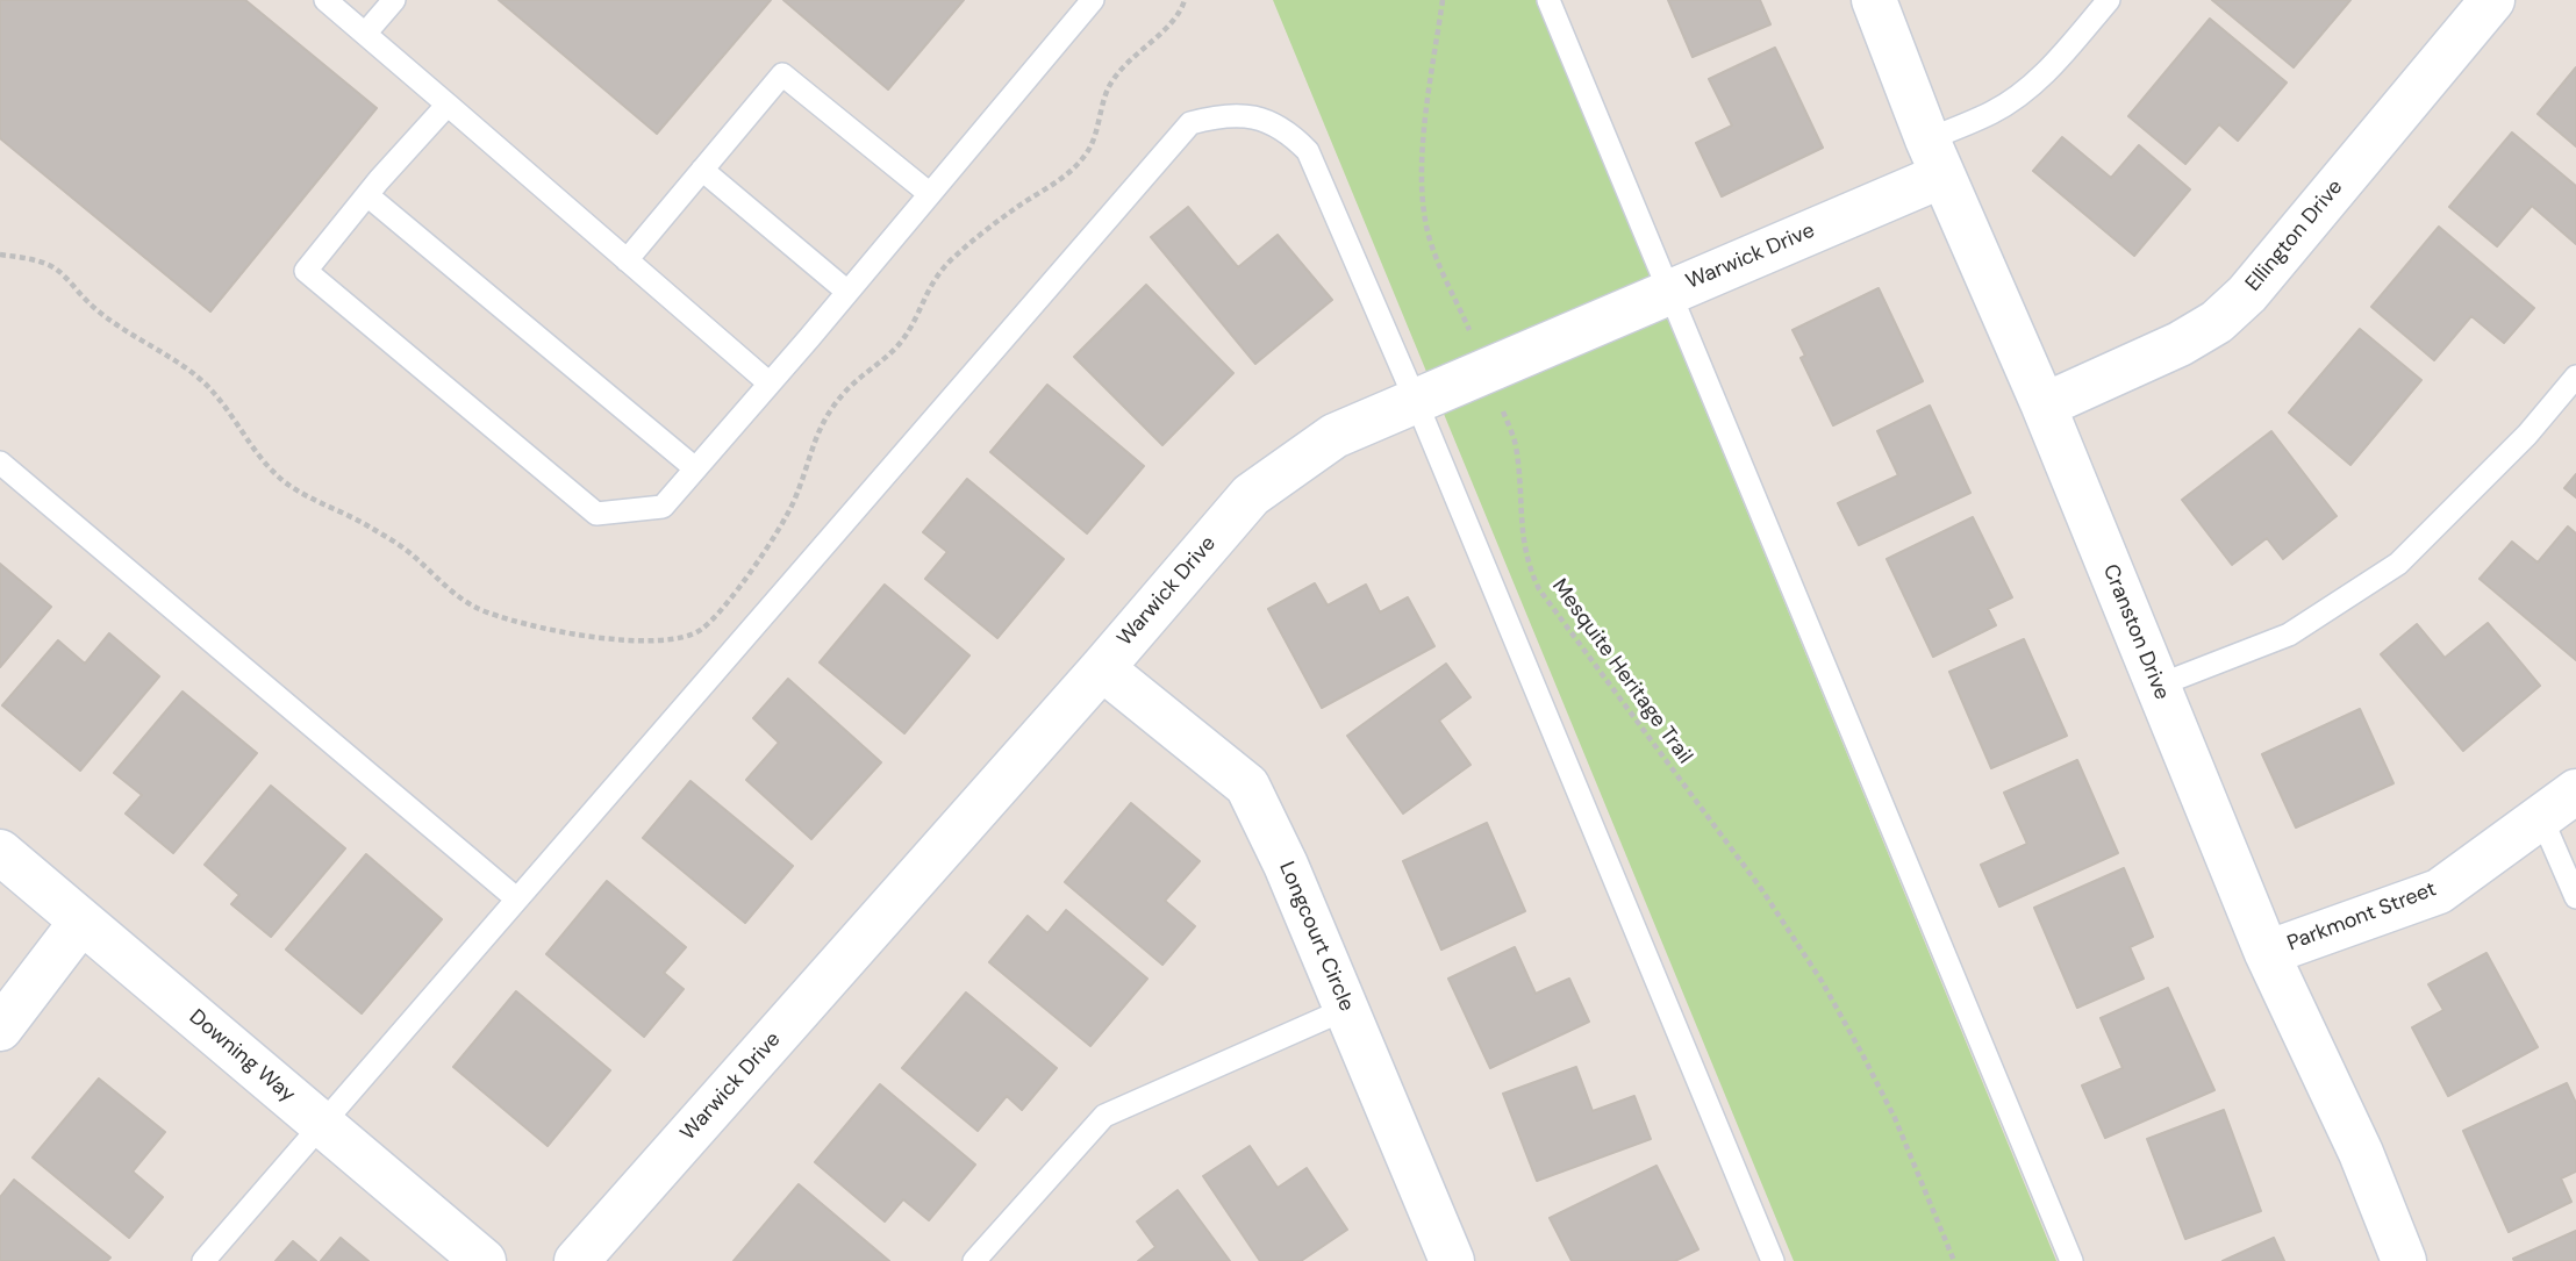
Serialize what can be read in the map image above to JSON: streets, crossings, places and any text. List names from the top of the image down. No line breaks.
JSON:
{"streets":{"street":["Ellington Drive","Warwick Drive","Cranston Drive","Parkmont Street","Longcourt Circle","Downing Way"],"path":["Mesquite Heritage Trail"]},"crossings":[["Ellington Drive","Cranston Drive"],["Warwick Drive","Cranston Drive"],["Warwick Drive","Mesquite Heritage Trail"],["Warwick Drive","Longcourt Circle"],["Cranston Drive","Parkmont Street"]]}
